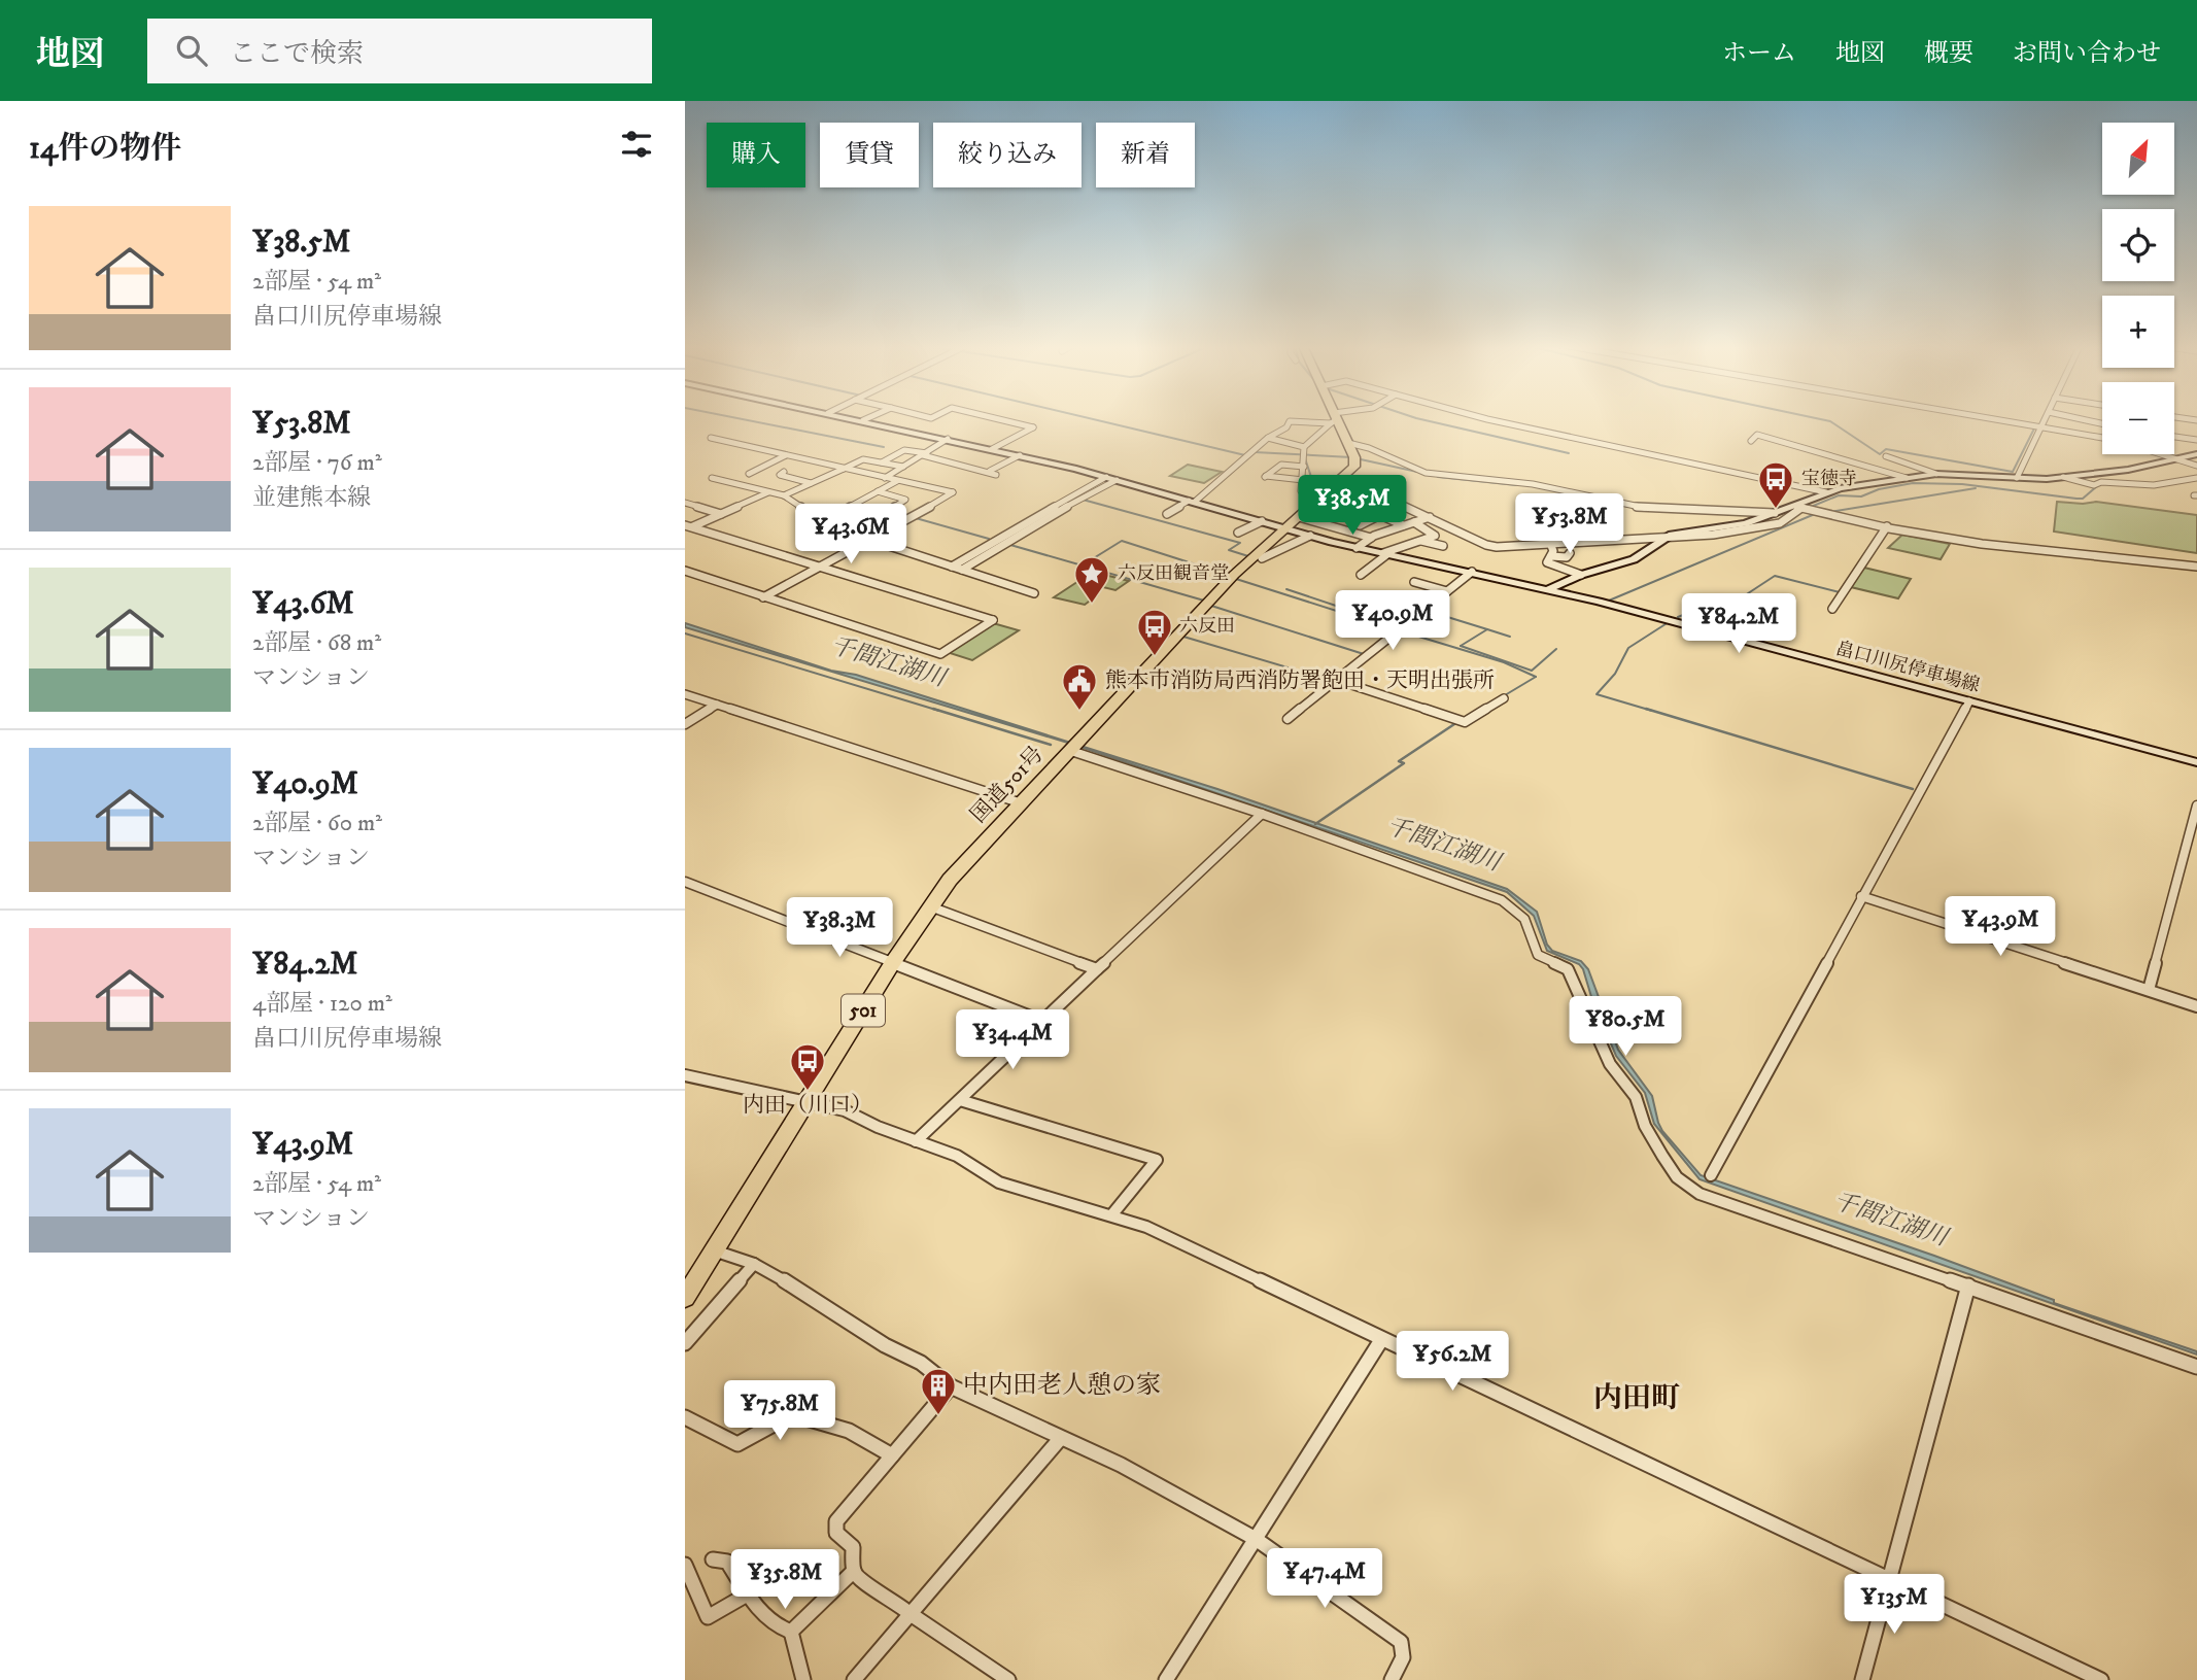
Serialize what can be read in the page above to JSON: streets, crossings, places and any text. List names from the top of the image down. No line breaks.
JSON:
{"streets":{"highway":["国道501号","501"],"main road":["畠口川尻停車場線"]},"crossings":[["畠口川尻停車場線","国道501号"]],"districts":["内田町"],"water":["千間江湖川"],"places":{"bus stop":["宝徳寺","六反田","内田（川口）"],"place":["六反田観音堂"],"public building":["熊本市消防局西消防署飽田・天明出張所"],"building":["中内田老人憩の家"]},"north":"top right","page":{"header":"地図","search":"ここで検索","nav":["ホーム","地図","概要","お問い合わせ"],"heading":"14件の物件","map_buttons":["+","−"],"chip":["購入","賃貸","絞り込み","新着"],"list":[{"name":"¥38.5M","note":"2部屋 · 54 m² · 畠口川尻停車場線"},{"name":"¥53.8M","note":"2部屋 · 76 m² · 並建熊本線"},{"name":"¥43.6M","note":"2部屋 · 68 m² · マンション"},{"name":"¥40.9M","note":"2部屋 · 60 m² · マンション"},{"name":"¥84.2M","note":"4部屋 · 120 m² · 畠口川尻停車場線"},{"name":"¥43.9M","note":"2部屋 · 54 m² · マンション"}],"price":["¥38.5M","¥53.8M","¥43.6M","¥40.9M","¥84.2M","¥43.9M","¥38.3M","¥80.5M","¥34.4M","¥56.2M","¥75.8M","¥47.4M","¥35.8M","¥135M"]}}
